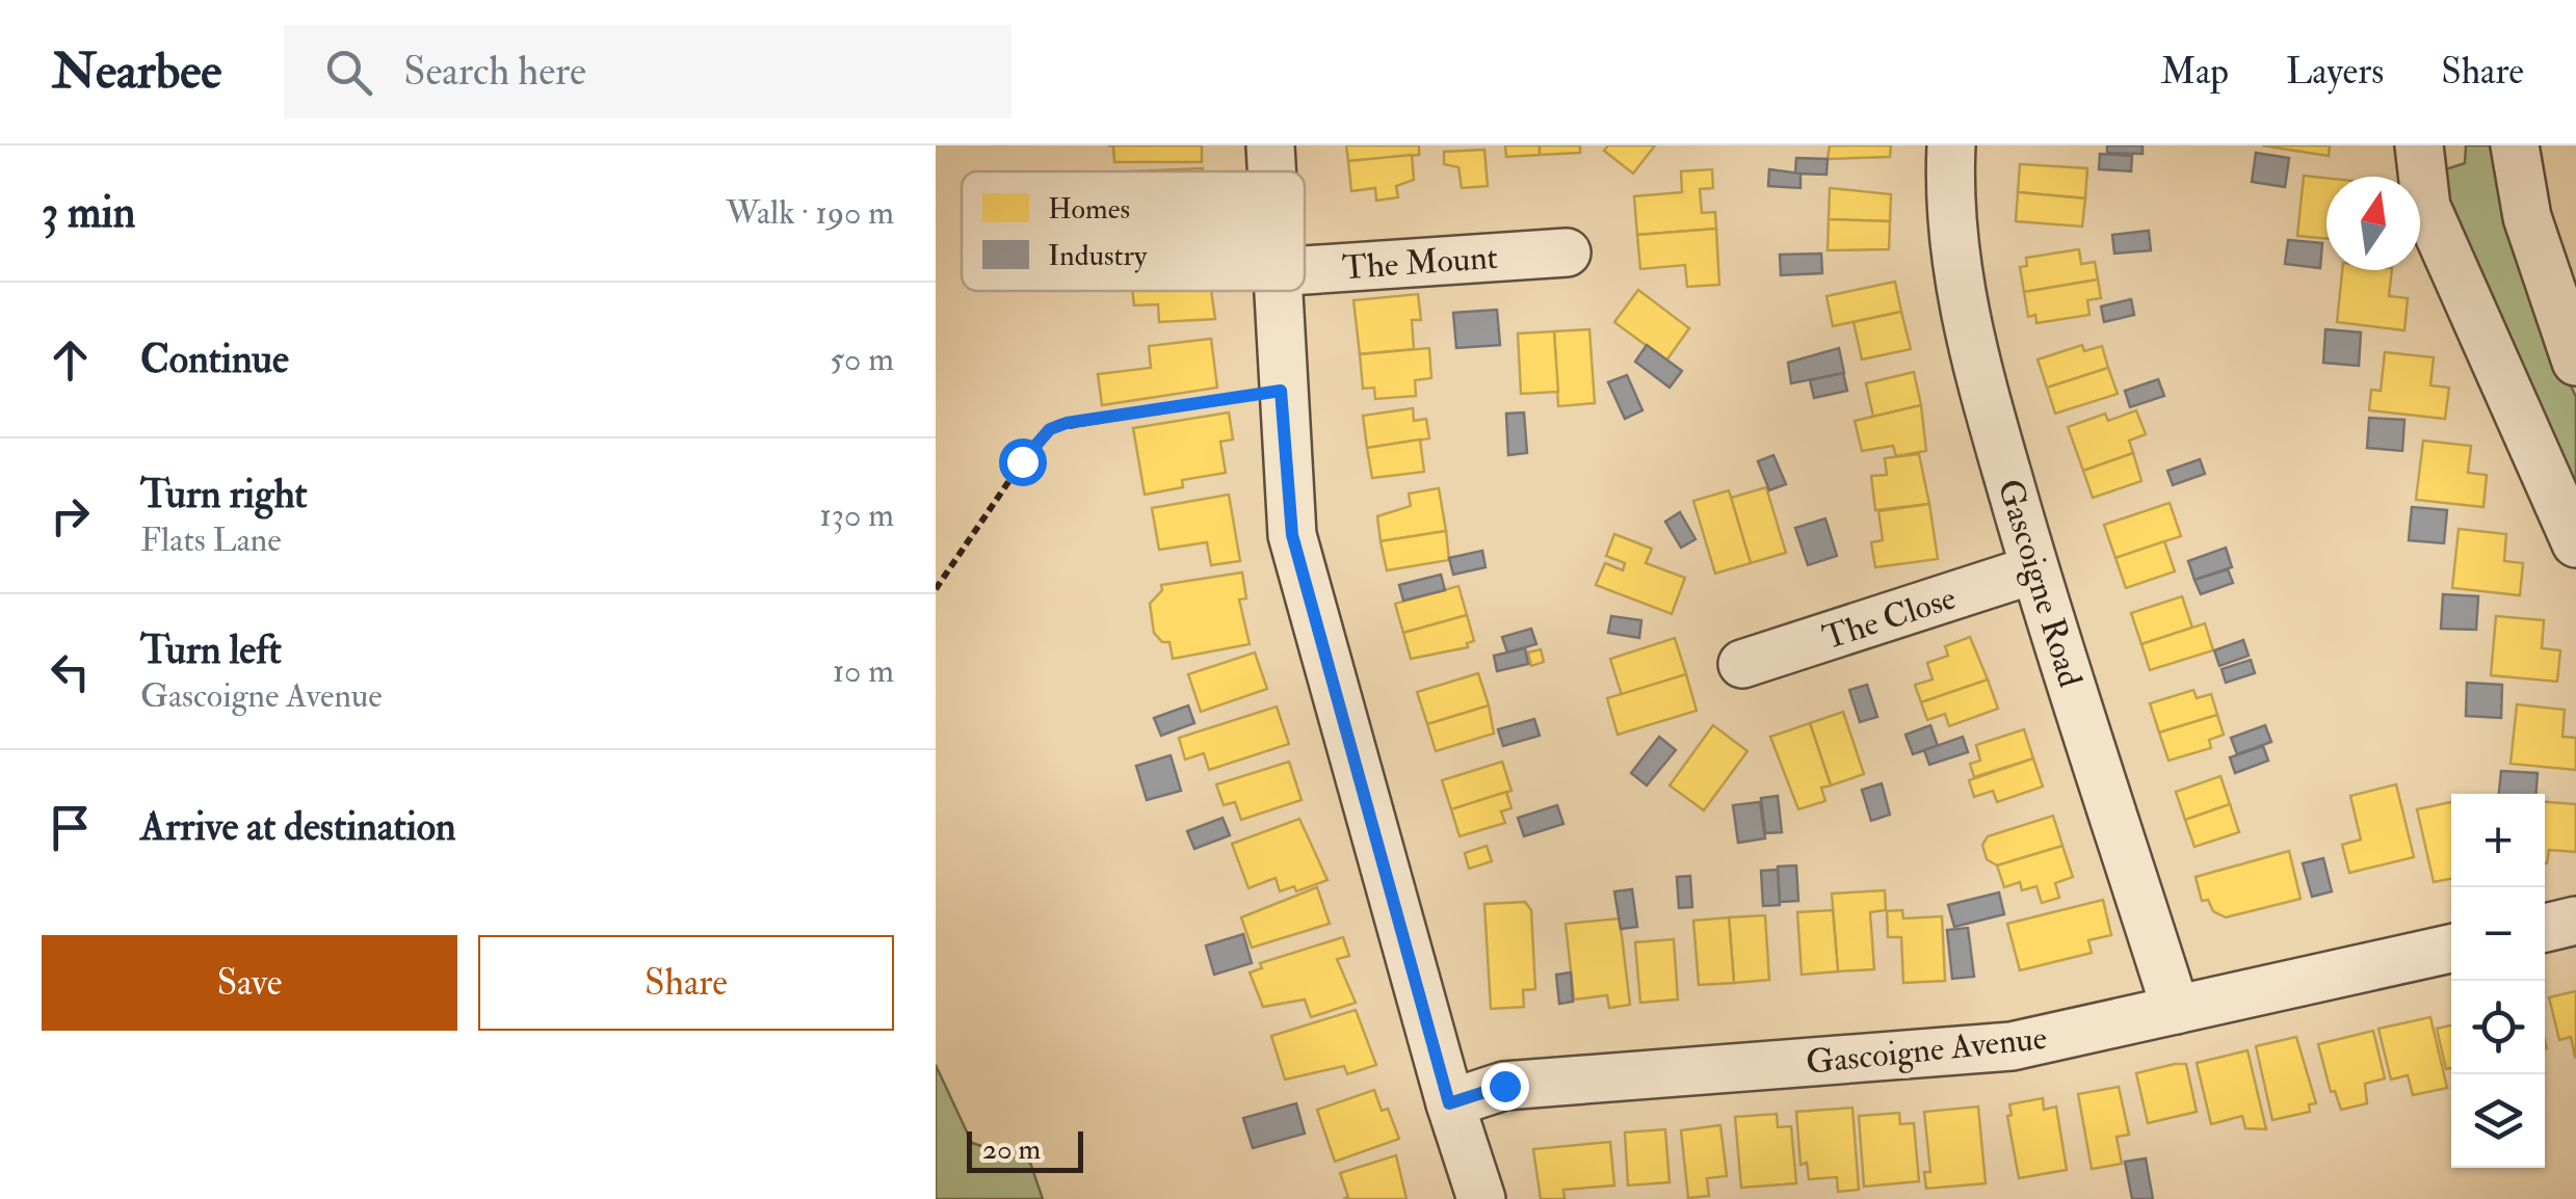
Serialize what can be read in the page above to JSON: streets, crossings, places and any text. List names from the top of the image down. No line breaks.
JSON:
{"streets":{"street":["The Mount","Gascoigne Road","The Close","Gascoigne Avenue"]},"crossings":[["Gascoigne Road","The Close"],["Gascoigne Road","Gascoigne Avenue"]],"legend":["Homes","Industry"],"scale_bar":"20 m","north":"top","page":{"header":"Nearbee","search":"Search here","nav":["Map","Layers","Share"],"heading":["3 min","Walk · 190 m"],"list":[["Continue","50 m"],["Turn right","Flats Lane","130 m"],["Turn left","Gascoigne Avenue","10 m"],"Arrive at destination"],"map_buttons":["+","−"],"buttons":["Save","Share"],"scale":"20 m"}}
